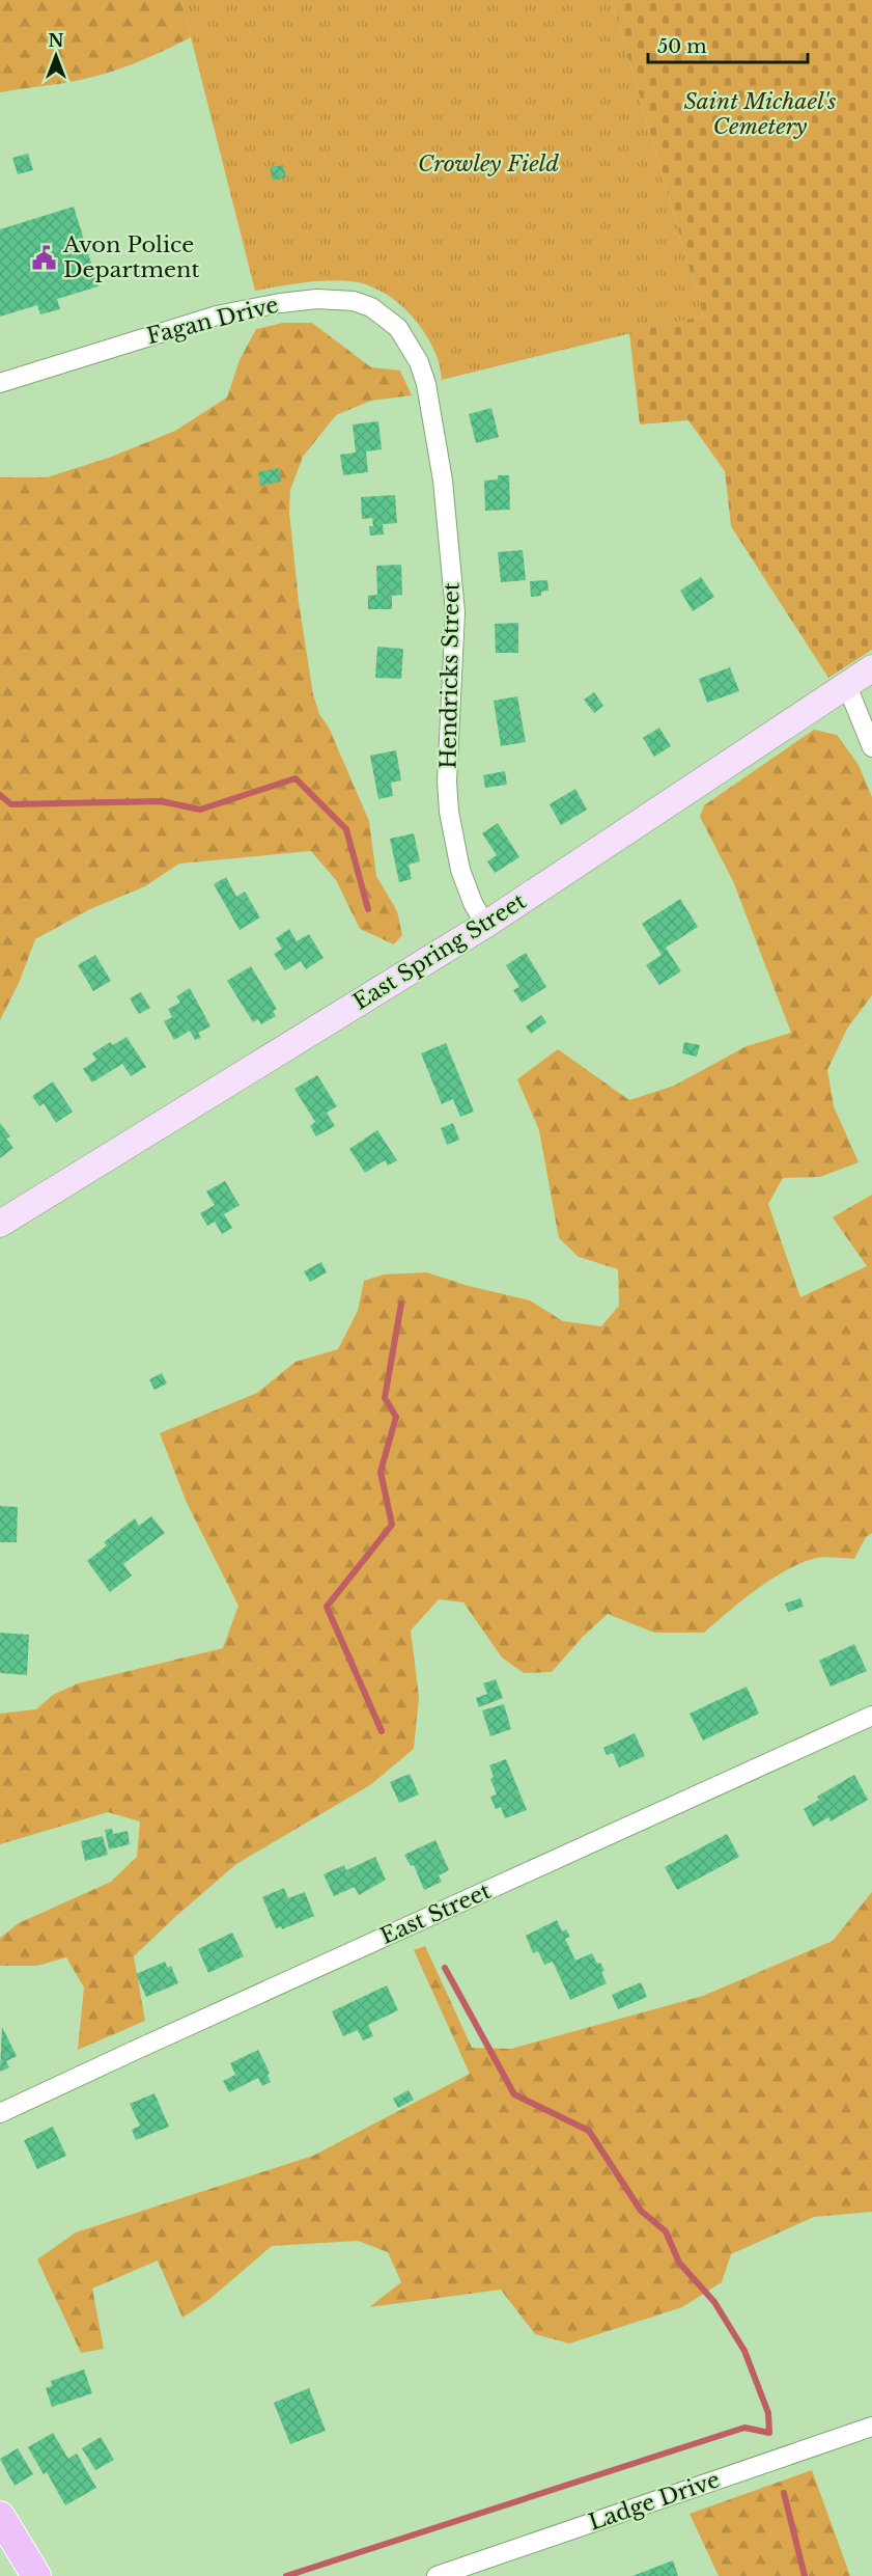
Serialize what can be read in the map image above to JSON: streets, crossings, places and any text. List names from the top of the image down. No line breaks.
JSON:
{"streets":{"main road":["East Spring Street"],"street":["Fagan Drive","Hendricks Street","East Street","Ladge Drive"]},"crossings":[["Fagan Drive","Hendricks Street"],["Hendricks Street","East Spring Street"]],"parks":["Saint Michael's Cemetery","Crowley Field"],"places":{"public building":["Avon Police Department"]},"scale_bar":"50 m","north":"top"}
